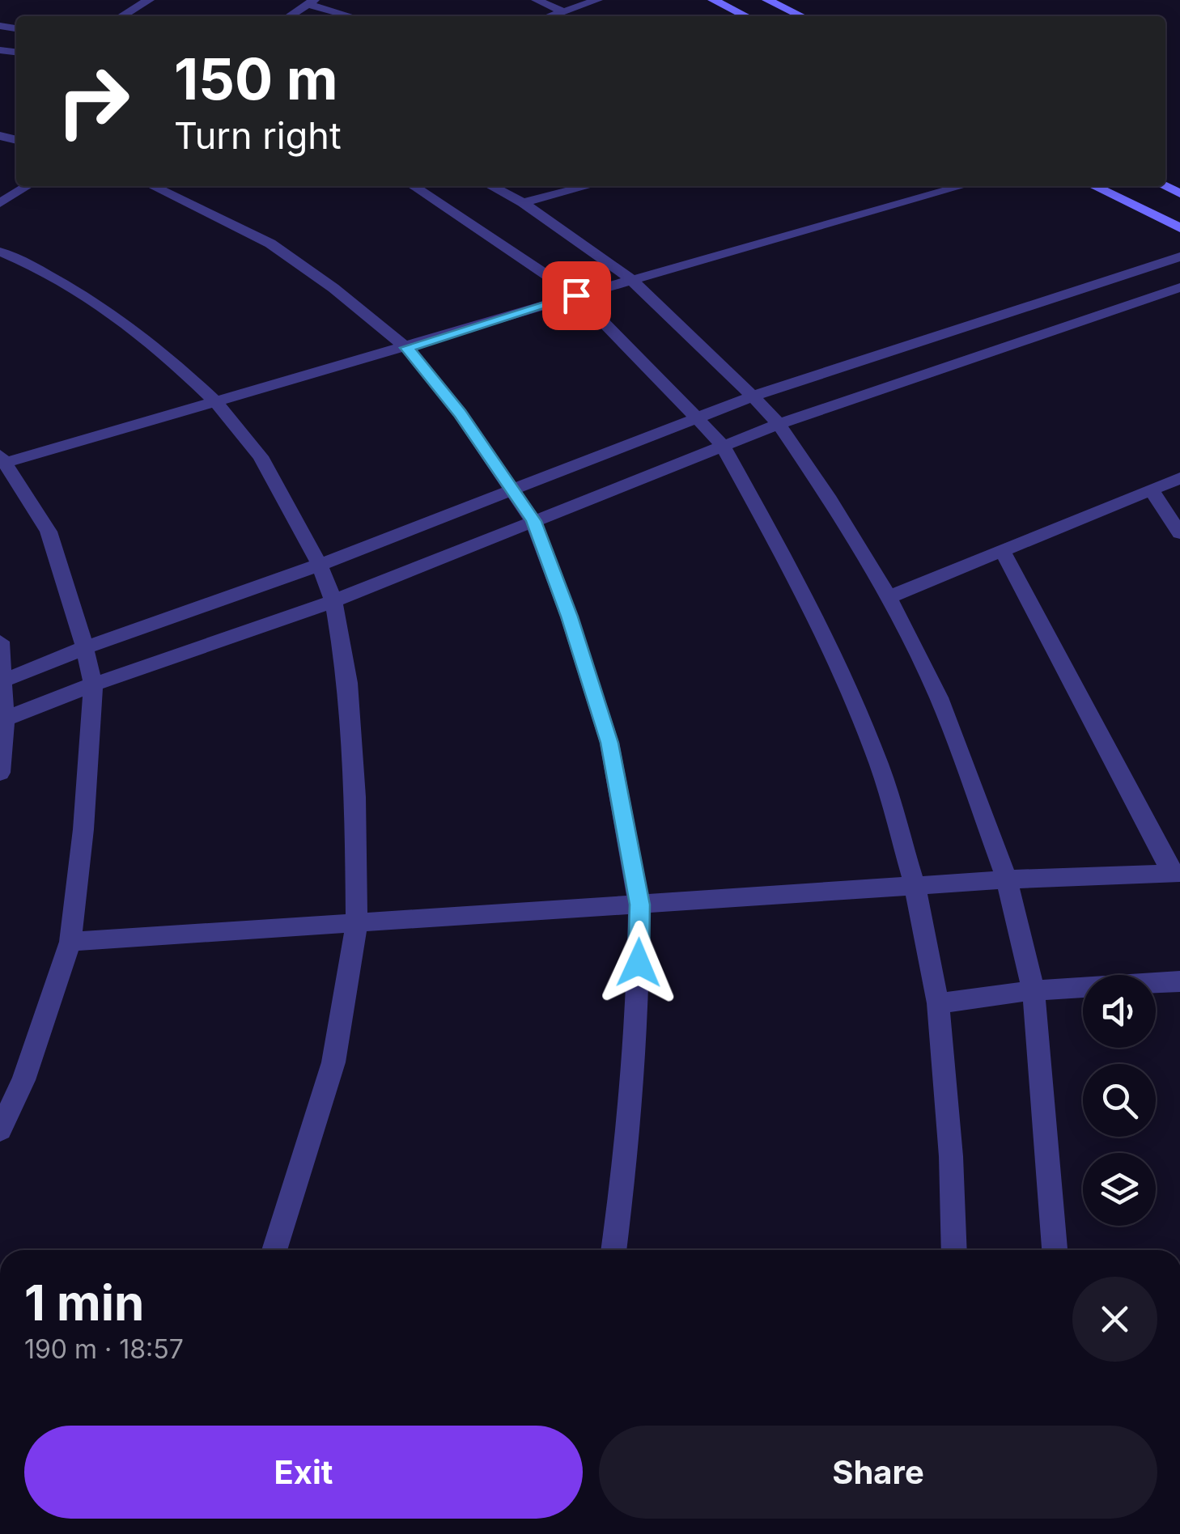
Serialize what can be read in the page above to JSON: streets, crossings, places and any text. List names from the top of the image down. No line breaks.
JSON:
{"page":{"turn":["150 m","Turn right"],"heading":["1 min","190 m · 18:57"],"buttons":["Exit","Share"]}}
